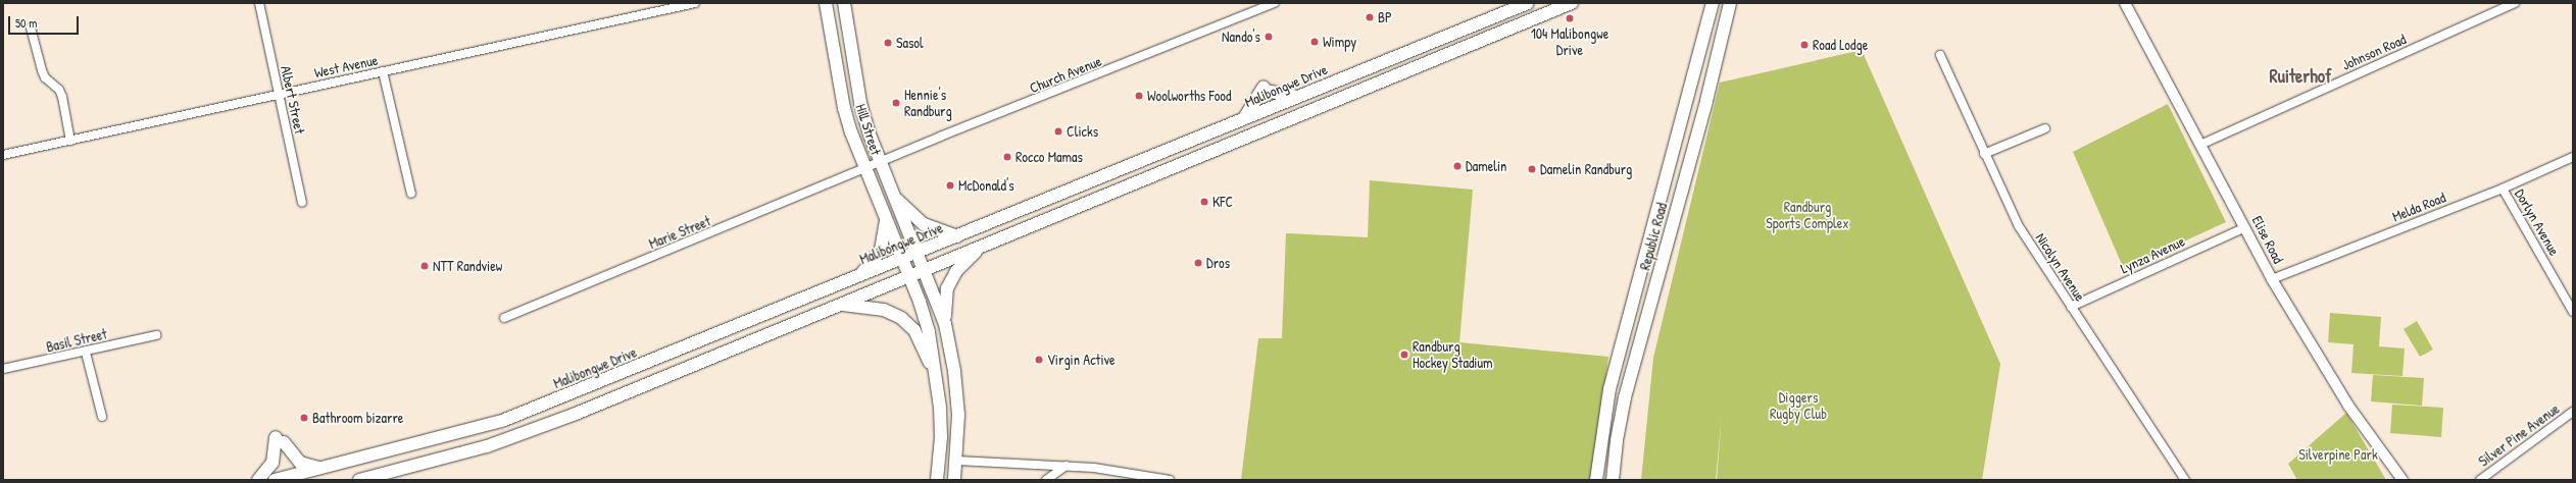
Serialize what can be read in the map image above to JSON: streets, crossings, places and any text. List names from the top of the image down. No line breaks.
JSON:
{"streets":{"main road":["Malibongwe Drive","Hill Street","Republic Road"],"street":["Johnson Road","West Avenue","Church Avenue","Albert Street","Melda Road","Dorlyn Avenue","Marie Street","Elise Road","Lynza Avenue","Nicolyn Avenue","Basil Street","Silver Pine Avenue"]},"crossings":[["Johnson Road","Elise Road"],["West Avenue","Albert Street"],["Church Avenue","Hill Street"],["Church Avenue","Marie Street"],["Malibongwe Drive","Hill Street"],["Hill Street","Marie Street"],["Melda Road","Dorlyn Avenue"],["Melda Road","Elise Road"],["Elise Road","Lynza Avenue"],["Lynza Avenue","Nicolyn Avenue"]],"districts":["Ruiterhof"],"parks":["Randburg Sports Complex","Diggers Rugby Club","Silverpine Park"],"places":["BP","104 Malibongwe Drive","Nando's","Wimpy","Sasol","Road Lodge","Woolworths Food","Hennie's Randburg","Clicks","Rocco Mamas","Damelin","Damelin Randburg","McDonald's","KFC","Dros","NTT Randview","Randburg Hockey Stadium","Virgin Active","Bathroom bizarre"],"scale_bar":"50 m"}
